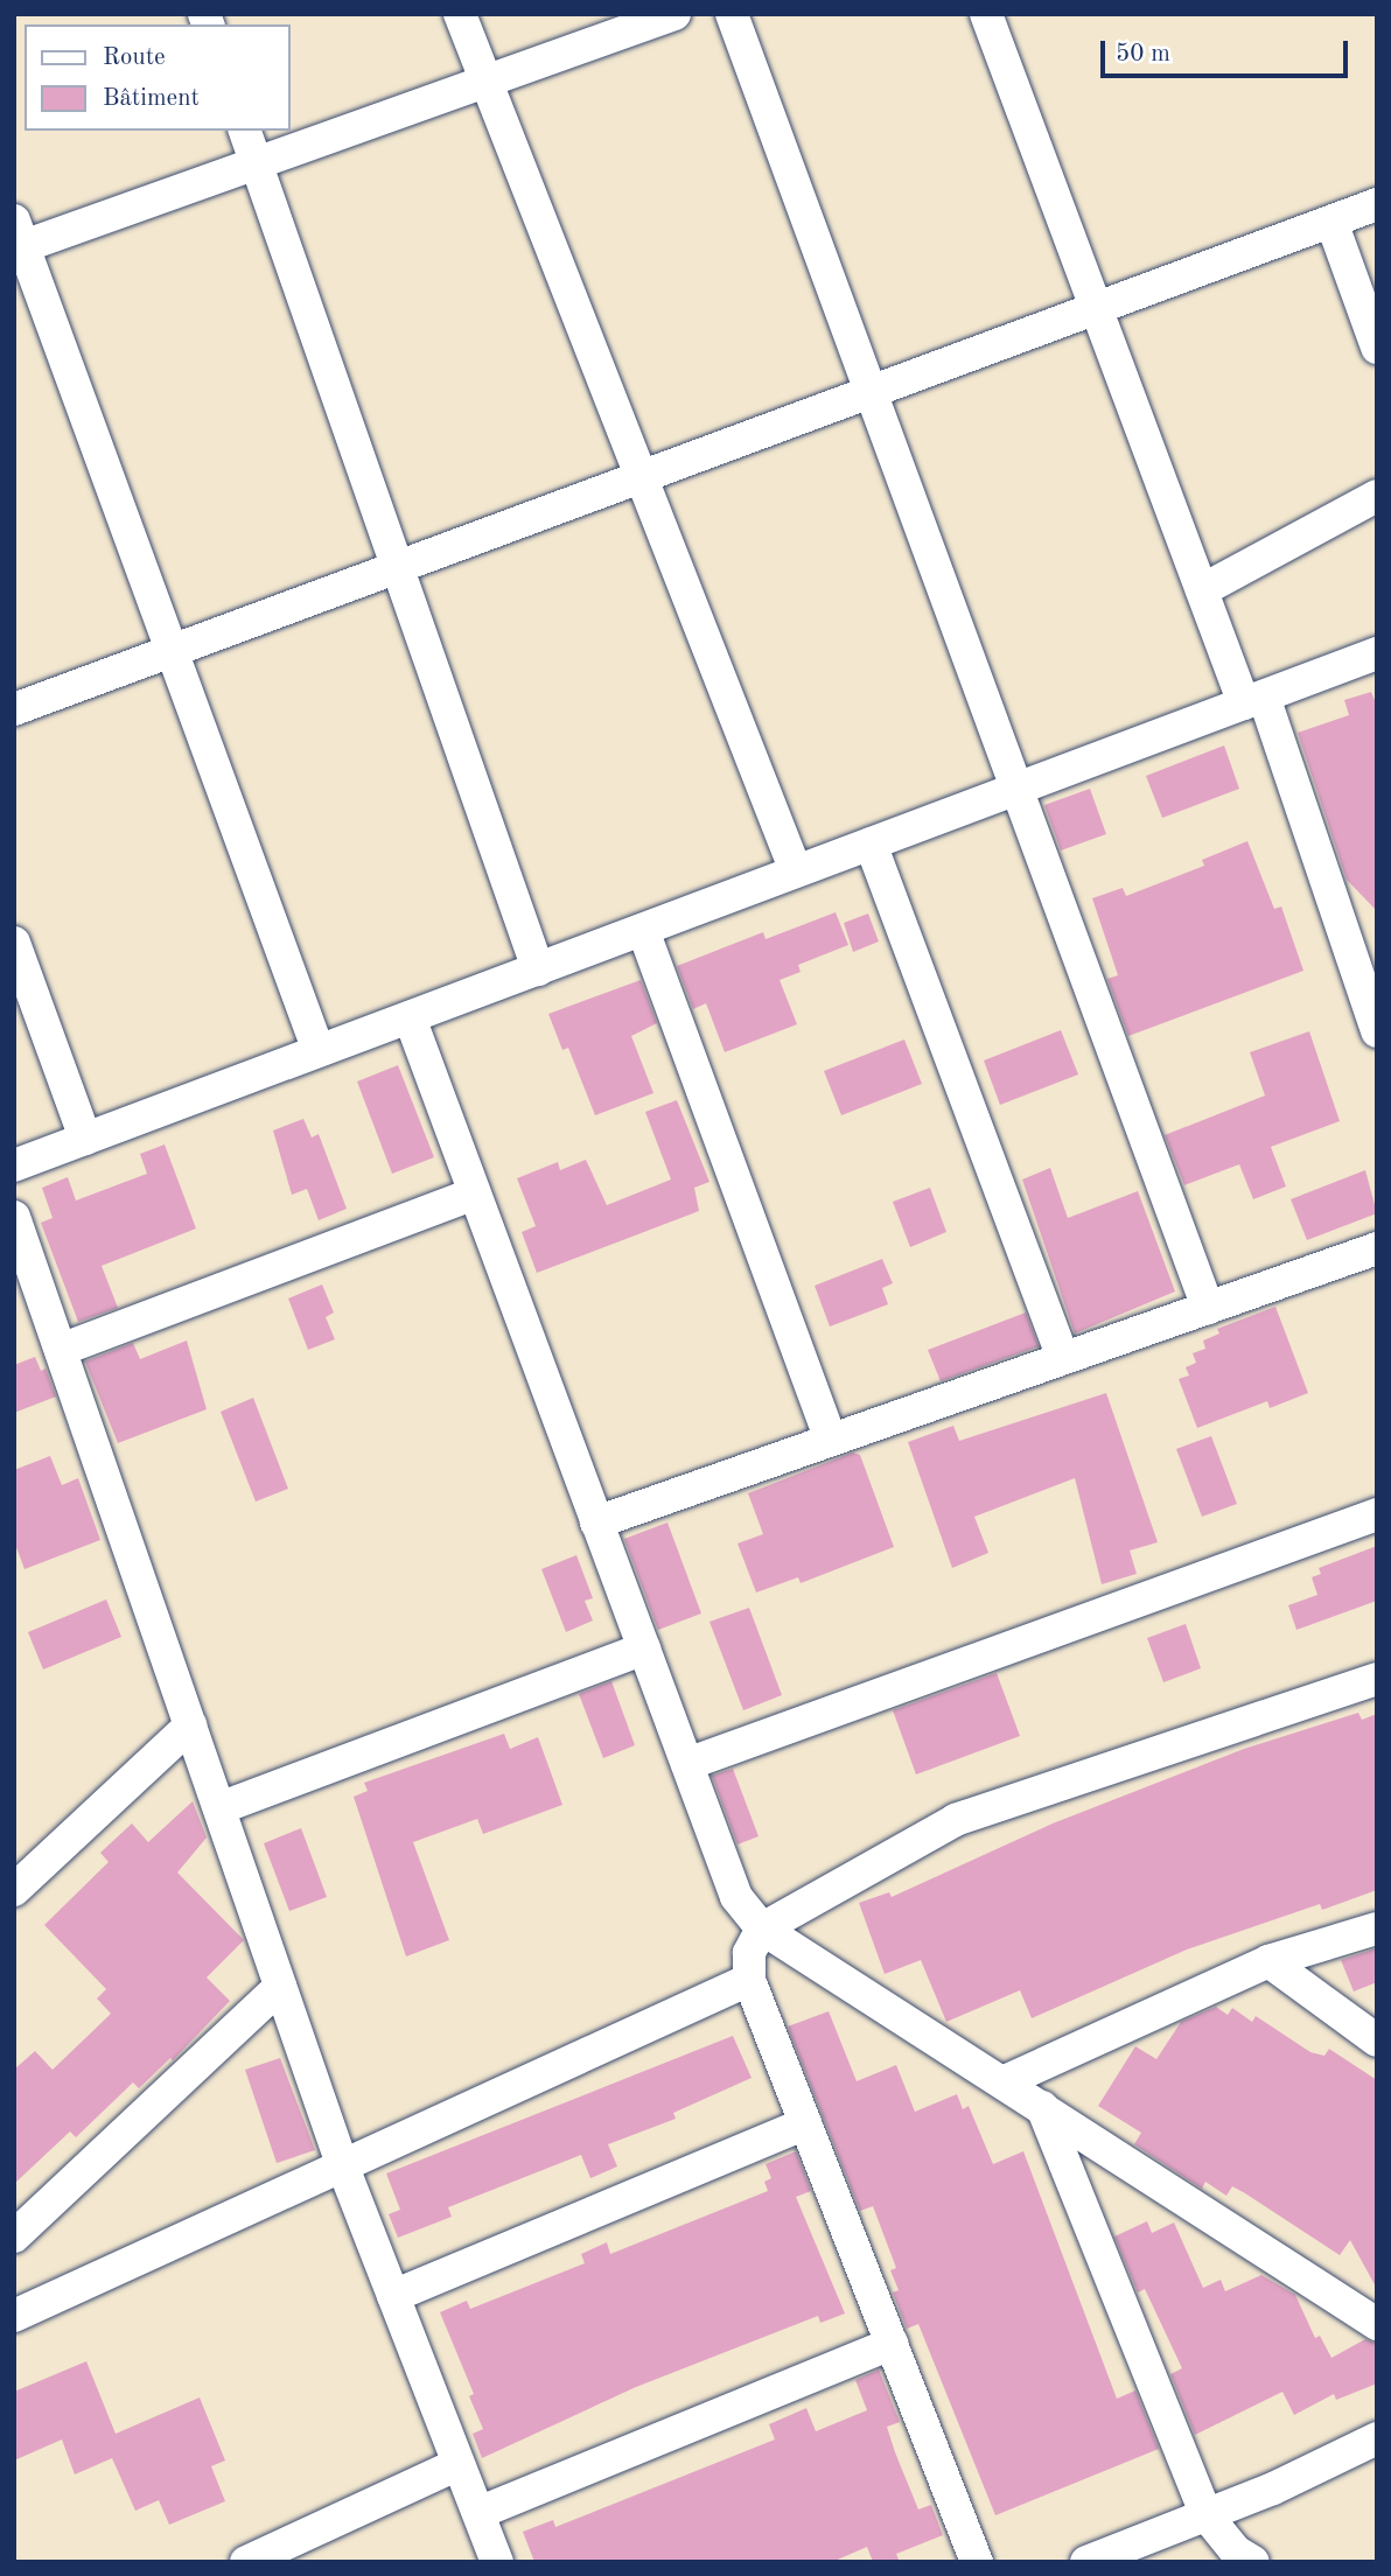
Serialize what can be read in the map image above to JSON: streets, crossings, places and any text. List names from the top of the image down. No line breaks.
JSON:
{"legend":["Route","Bâtiment"],"scale_bar":"50 m"}
